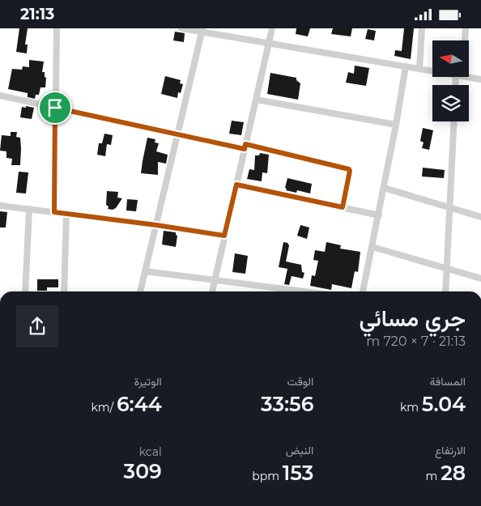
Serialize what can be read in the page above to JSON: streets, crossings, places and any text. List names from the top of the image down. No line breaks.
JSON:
{"north":"left","page":{"status":"21:13","heading":["جري مسائي","21:13 · 7 × 720 m"],"stats":[["المسافة","5.04 km"],["الوقت","33:56"],["الوتيرة","6:44 /km"],["الارتفاع","28 m"],["النبض","153 bpm"],["kcal","309"]]}}
